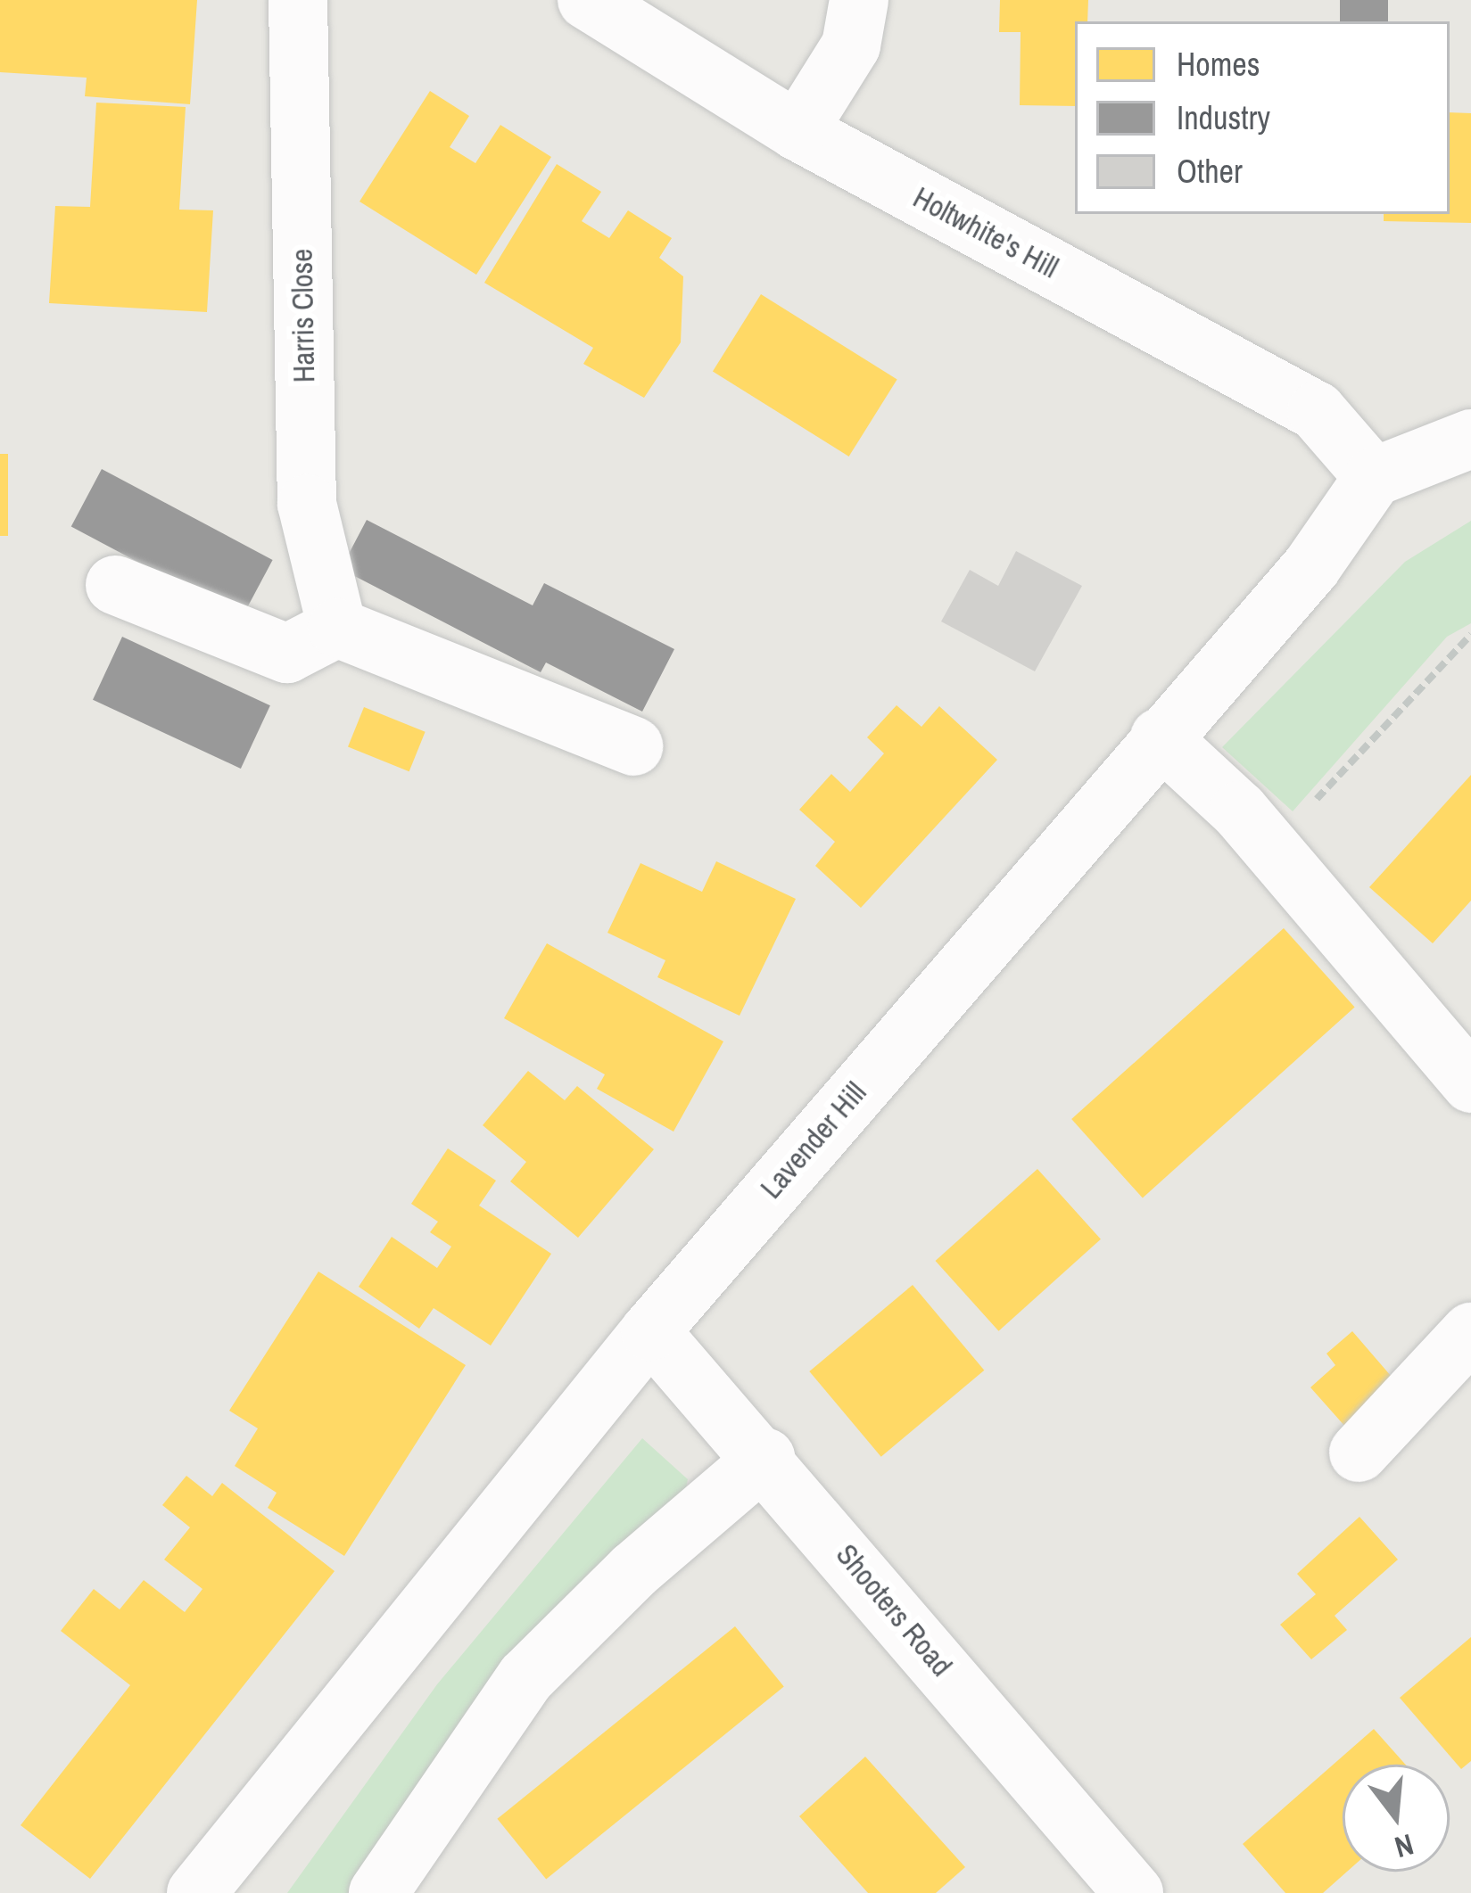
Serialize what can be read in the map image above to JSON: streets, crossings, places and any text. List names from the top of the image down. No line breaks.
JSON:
{"streets":{"street":["Holtwhite's Hill","Harris Close","Lavender Hill","Shooters Road"]},"crossings":[["Holtwhite's Hill","Lavender Hill"],["Lavender Hill","Shooters Road"]],"legend":["Homes","Industry","Other"],"north":"bottom"}
